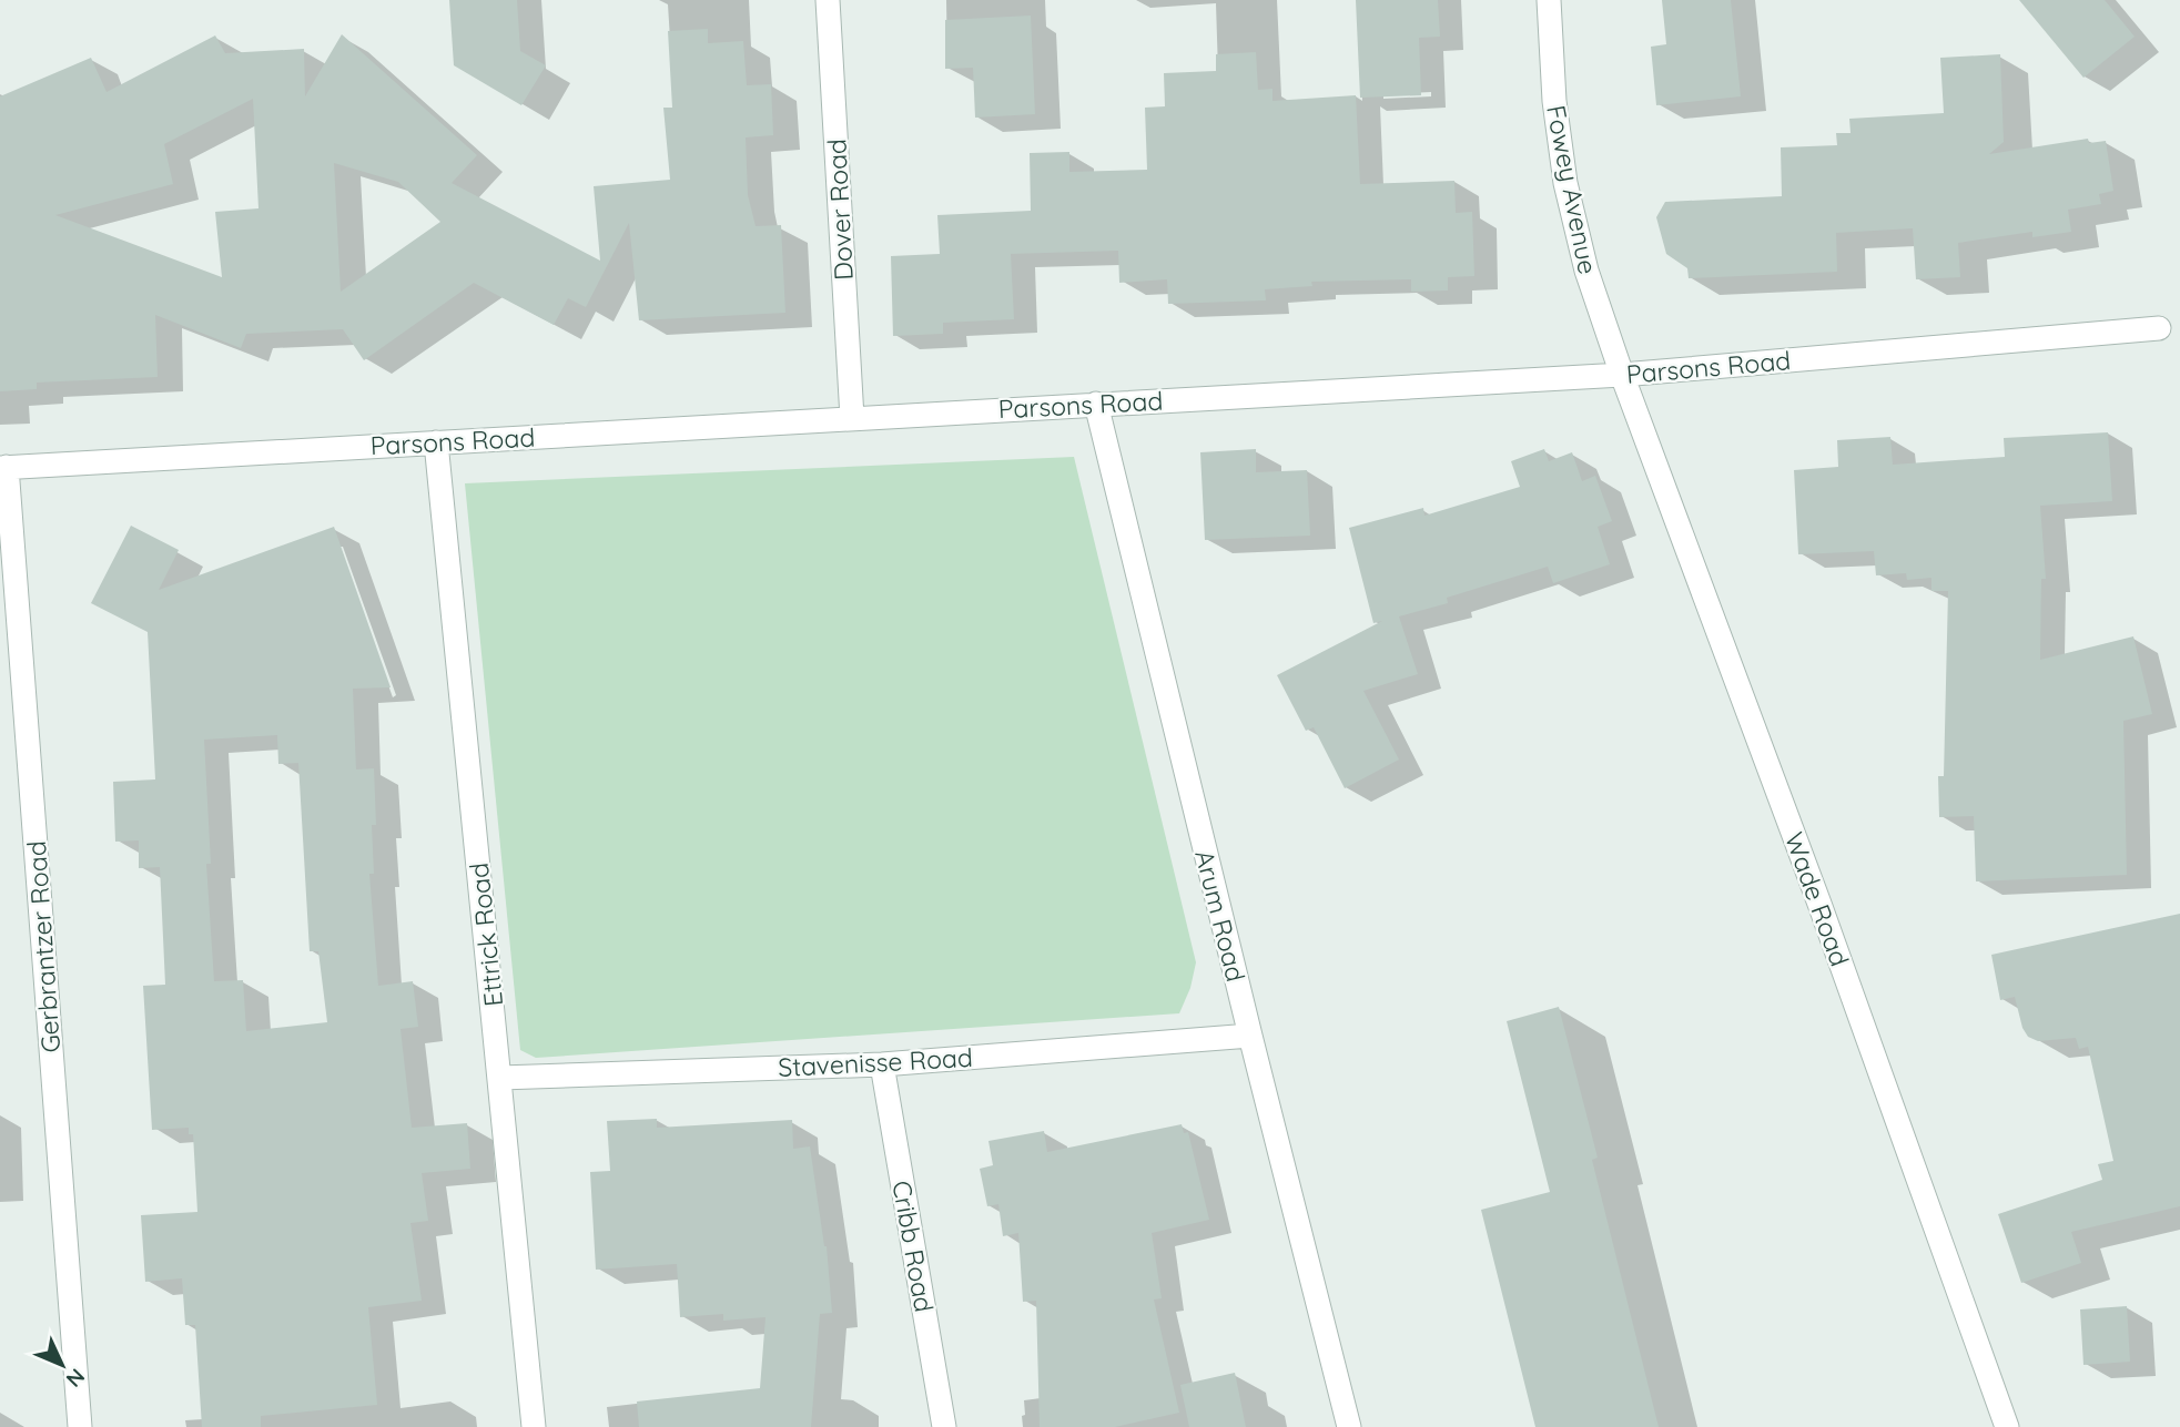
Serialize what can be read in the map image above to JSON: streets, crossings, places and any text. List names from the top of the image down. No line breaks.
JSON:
{"streets":{"street":["Fowey Avenue","Dover Road","Parsons Road","Wade Road","Arum Road","Ettrick Road","Gerbrantzer Road","Stavenisse Road","Cribb Road"]},"crossings":[["Fowey Avenue","Parsons Road"],["Fowey Avenue","Wade Road"],["Dover Road","Parsons Road"],["Parsons Road","Wade Road"],["Parsons Road","Arum Road"],["Parsons Road","Ettrick Road"],["Parsons Road","Gerbrantzer Road"],["Arum Road","Stavenisse Road"],["Ettrick Road","Stavenisse Road"],["Stavenisse Road","Cribb Road"]],"north":"bottom right"}
